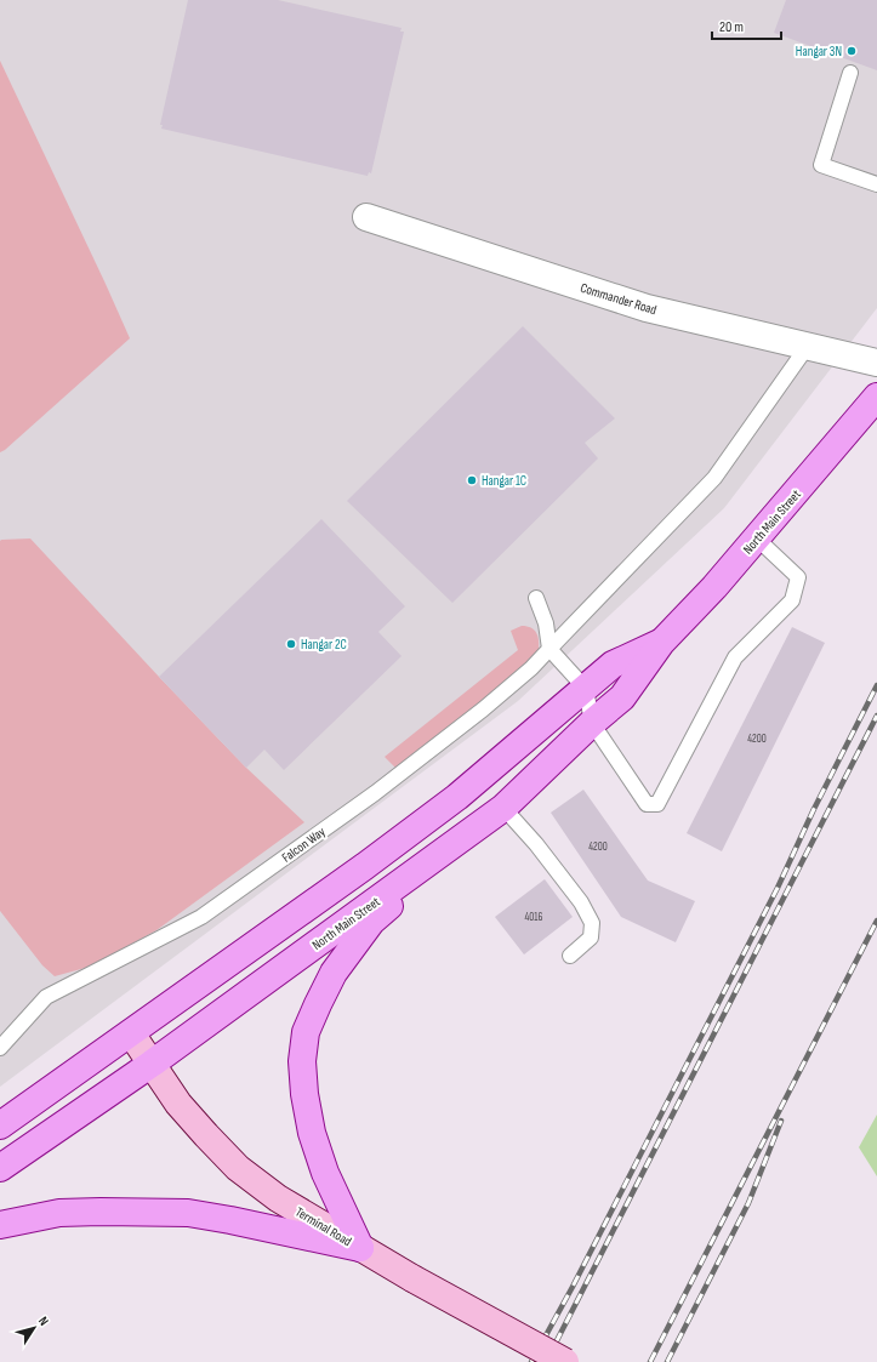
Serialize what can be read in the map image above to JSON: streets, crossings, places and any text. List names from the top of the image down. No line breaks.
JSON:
{"streets":{"main road":["North Main Street","Terminal Road"],"street":["Commander Road"],"lane":["Falcon Way"]},"crossings":[["Commander Road","Falcon Way"],["North Main Street","Terminal Road"]],"places":["Hangar 3N","Hangar 1C","Hangar 2C"],"house_numbers":["4200","4200","4016"],"scale_bar":"20 m","north":"top right"}
